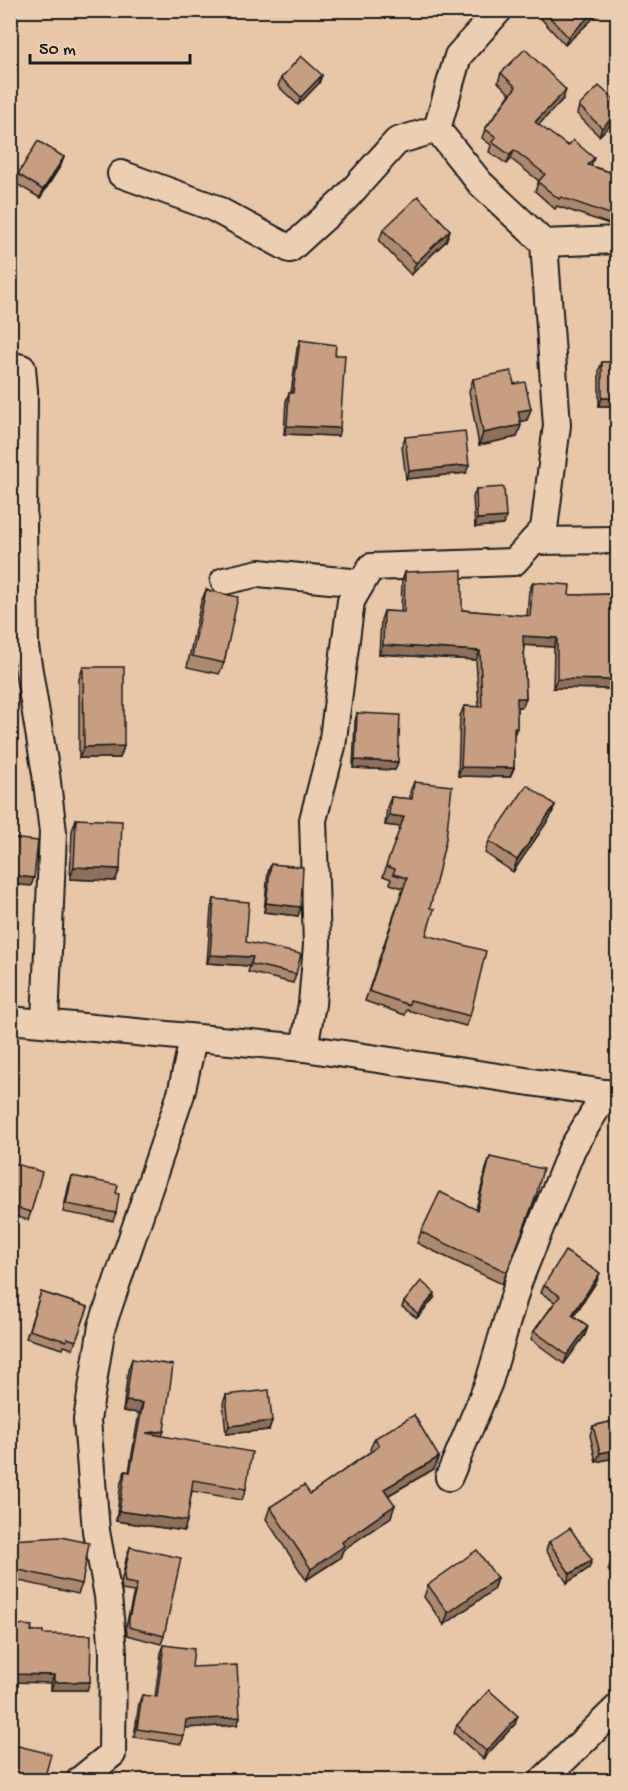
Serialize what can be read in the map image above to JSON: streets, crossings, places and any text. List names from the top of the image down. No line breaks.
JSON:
{"scale_bar":"50 m"}
